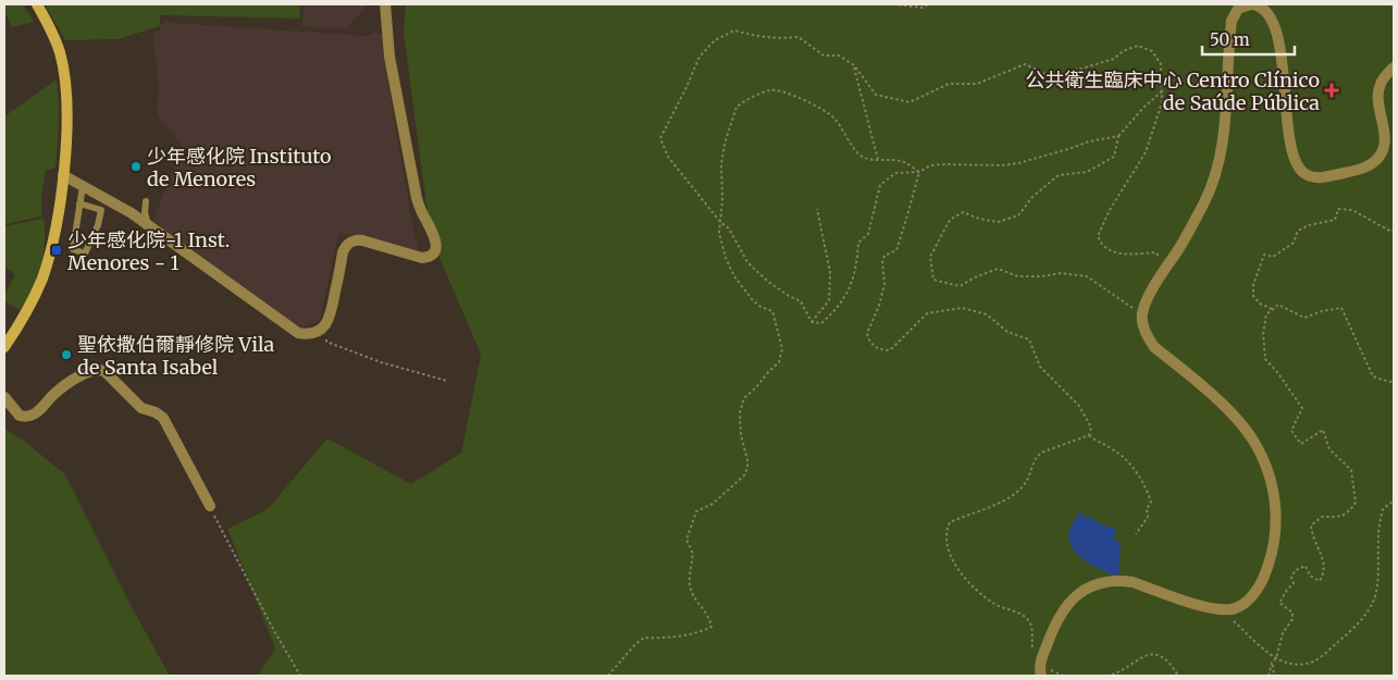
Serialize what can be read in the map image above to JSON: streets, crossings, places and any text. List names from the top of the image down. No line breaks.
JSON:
{"places":{"health":["公共衛生臨床中心 Centro Clínico de Saúde Pública"],"other":["少年感化院 Instituto de Menores","聖依撒伯爾靜修院 Vila de Santa Isabel"],"transit":["少年感化院-1 Inst. Menores - 1"]},"scale_bar":"50 m"}
